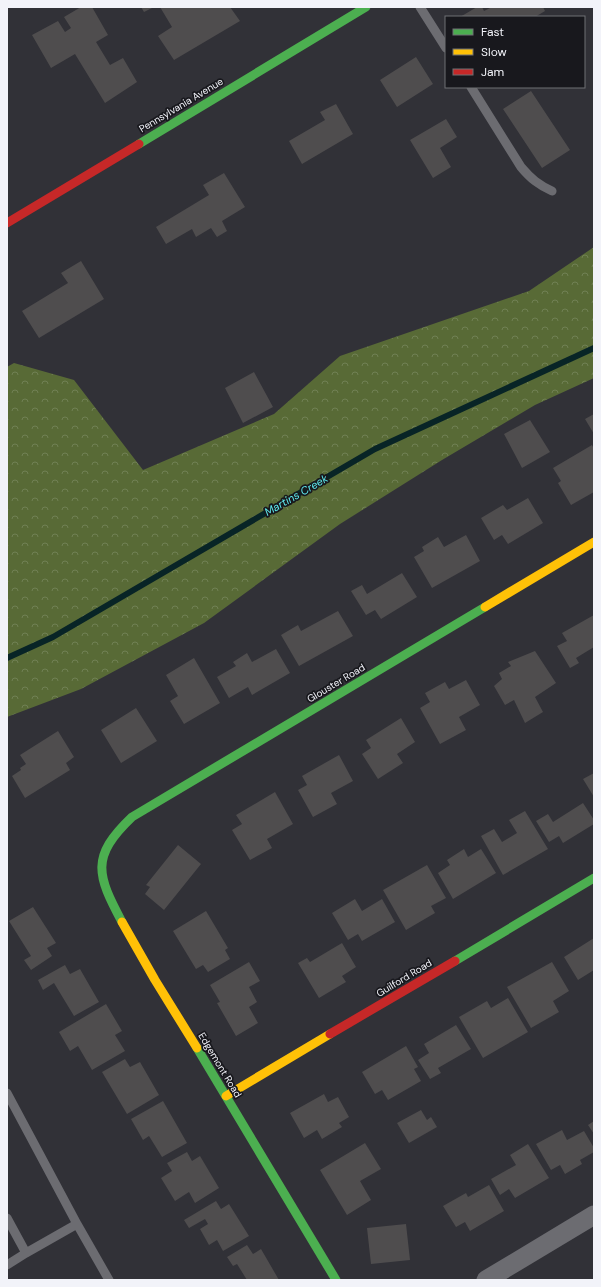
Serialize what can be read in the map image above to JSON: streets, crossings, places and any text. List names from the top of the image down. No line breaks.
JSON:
{"streets":{"street":["Pennsylvania Avenue","Glouster Road","Guilford Road","Edgemont Road"]},"crossings":[["Glouster Road","Edgemont Road"],["Guilford Road","Edgemont Road"]],"water":["Martins Creek"],"legend":["Fast","Slow","Jam"]}
